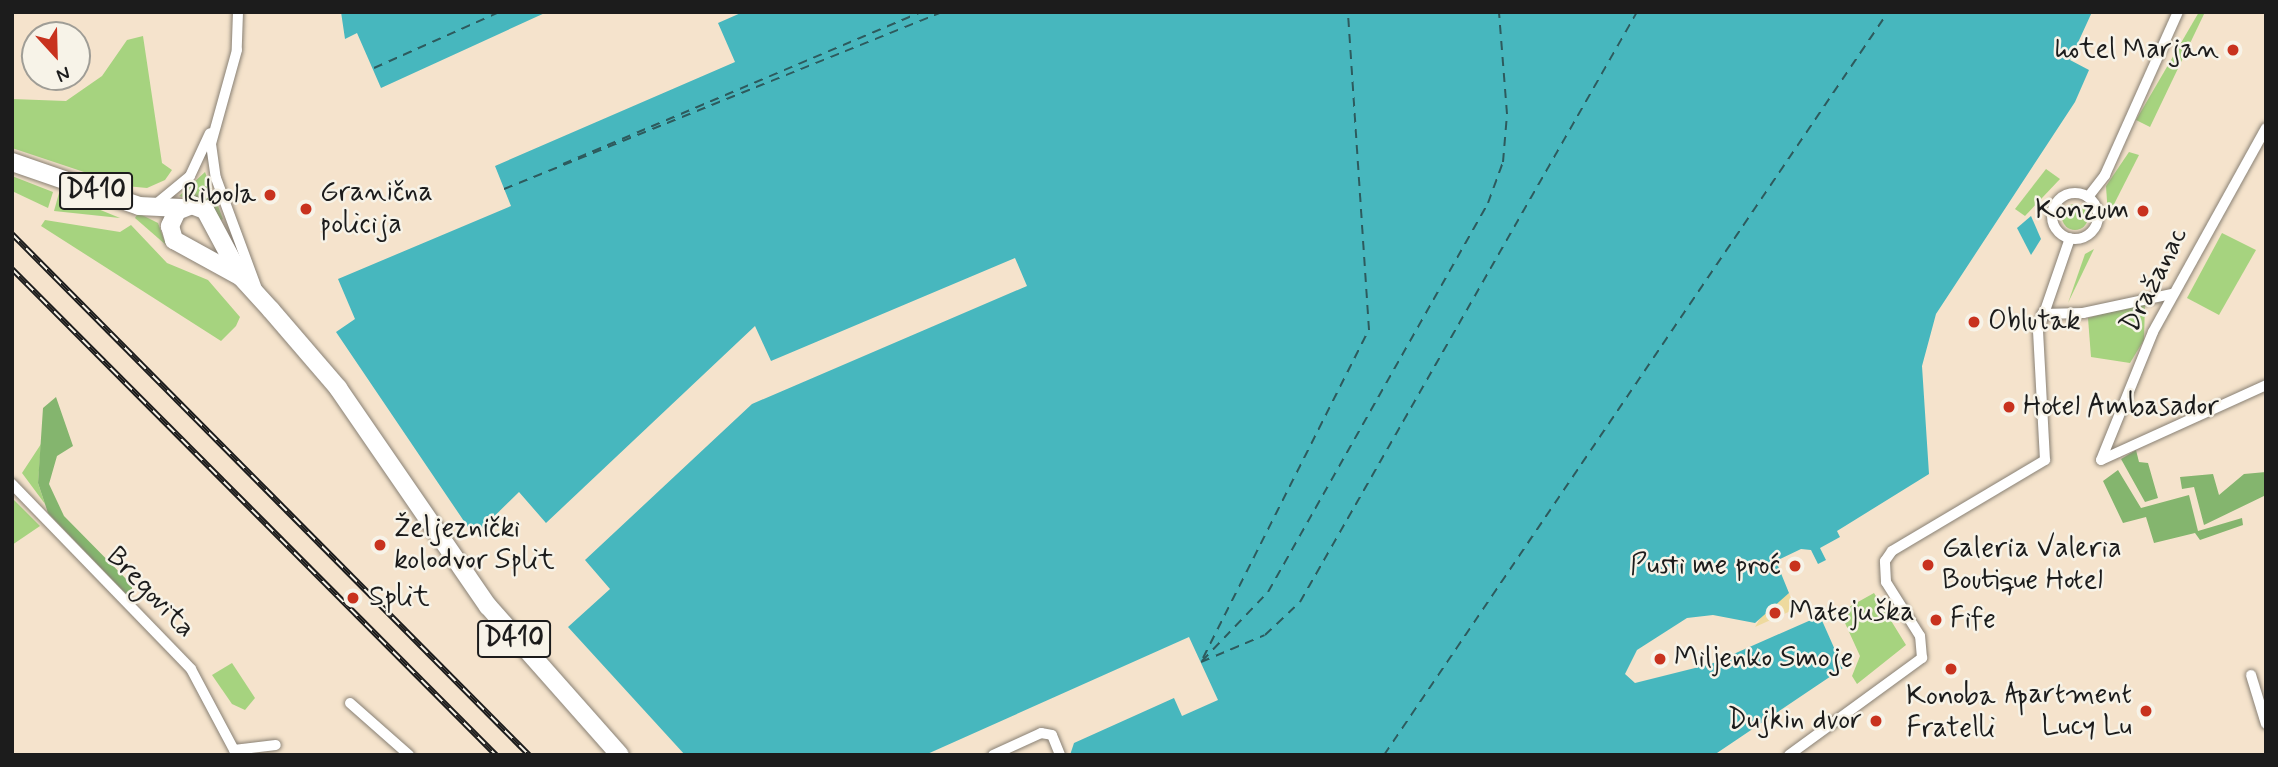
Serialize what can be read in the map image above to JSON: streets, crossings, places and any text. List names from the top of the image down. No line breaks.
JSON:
{"streets":{"main road":["D410"],"street":["Dražanac","Bregovita"]},"places":["hotel Marjan","Ribola","Granična policija","Konzum","Oblutak","Hotel Ambasador","Željeznički kolodvor Split","Galeria Valeria Boutique Hotel","Pusti me proć","Split","Matejuška","Fife","Miljenko Smoje","Konoba Fratelli","Apartment Lucy Lu","Dujkin dvor"],"north":"bottom"}
